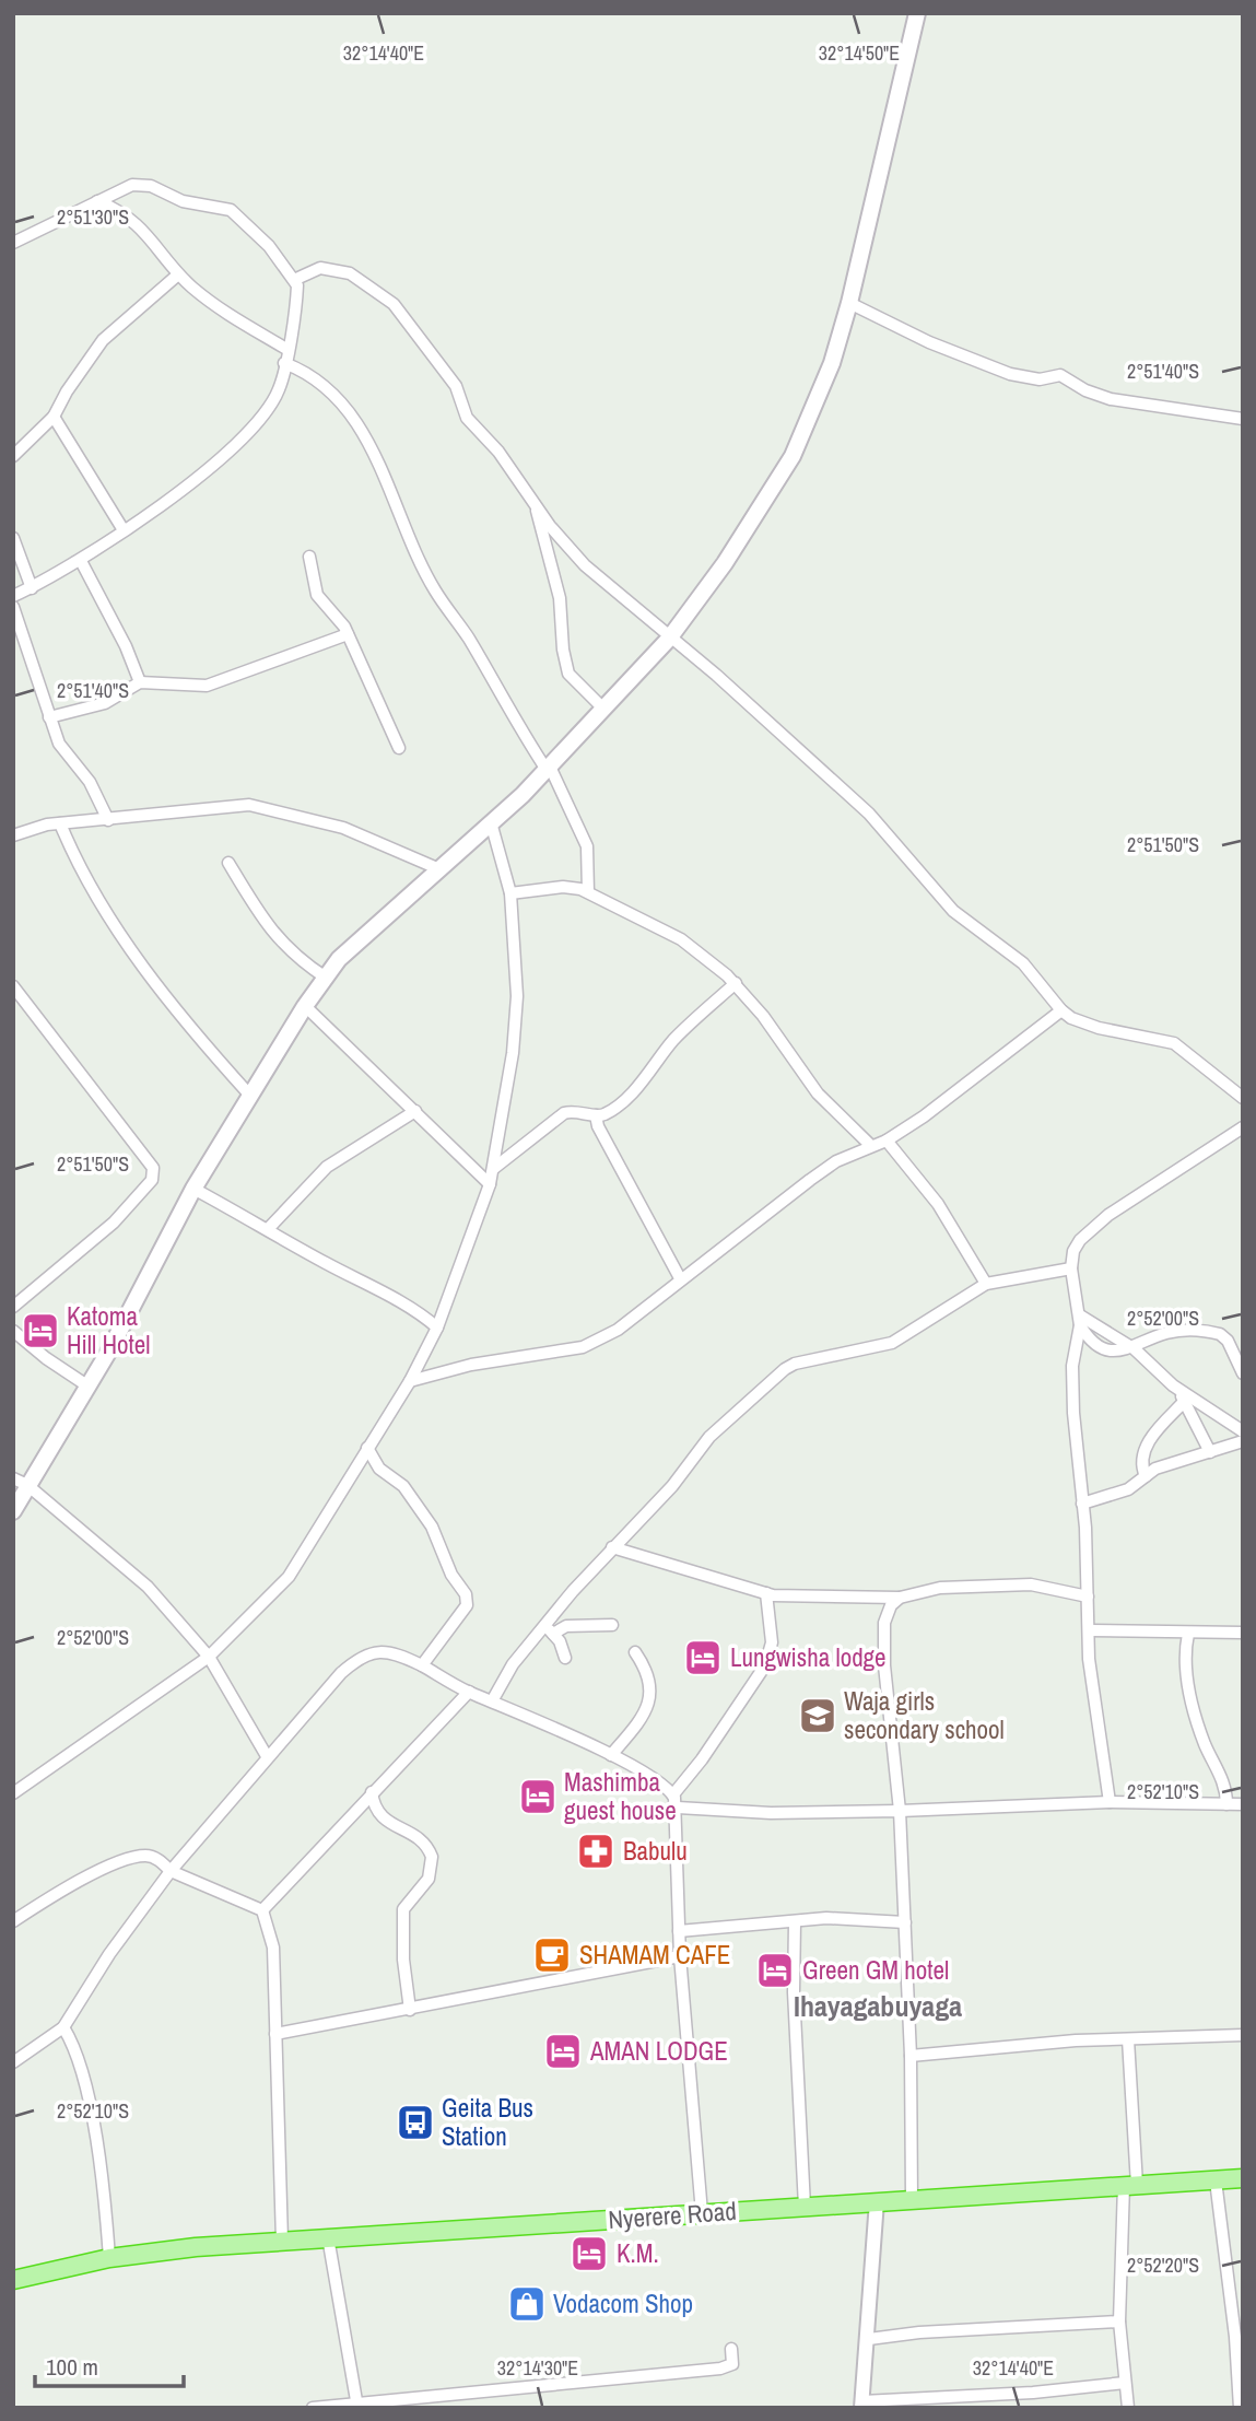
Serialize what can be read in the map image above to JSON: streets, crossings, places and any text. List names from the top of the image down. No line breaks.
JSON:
{"streets":{"highway":["Nyerere Road"]},"districts":["Ihayagabuyaga"],"places":{"hotel":["Katoma Hill Hotel","Lungwisha lodge","Mashimba guest house","Green GM hotel","AMAN LODGE","K.M."],"school or university":["Waja girls secondary school"],"pharmacy":["Babulu"],"cafe":["SHAMAM CAFE"],"bus stop":["Geita Bus Station"],"shop":["Vodacom Shop"]},"scale_bar":"100 m","coordinates":["32°14'40\"E","32°14'50\"E","2°51'30\"S","2°51'40\"S","2°51'50\"S","2°52'00\"S","2°52'10\"S","2°52'20\"S","32°14'30\"E"]}
